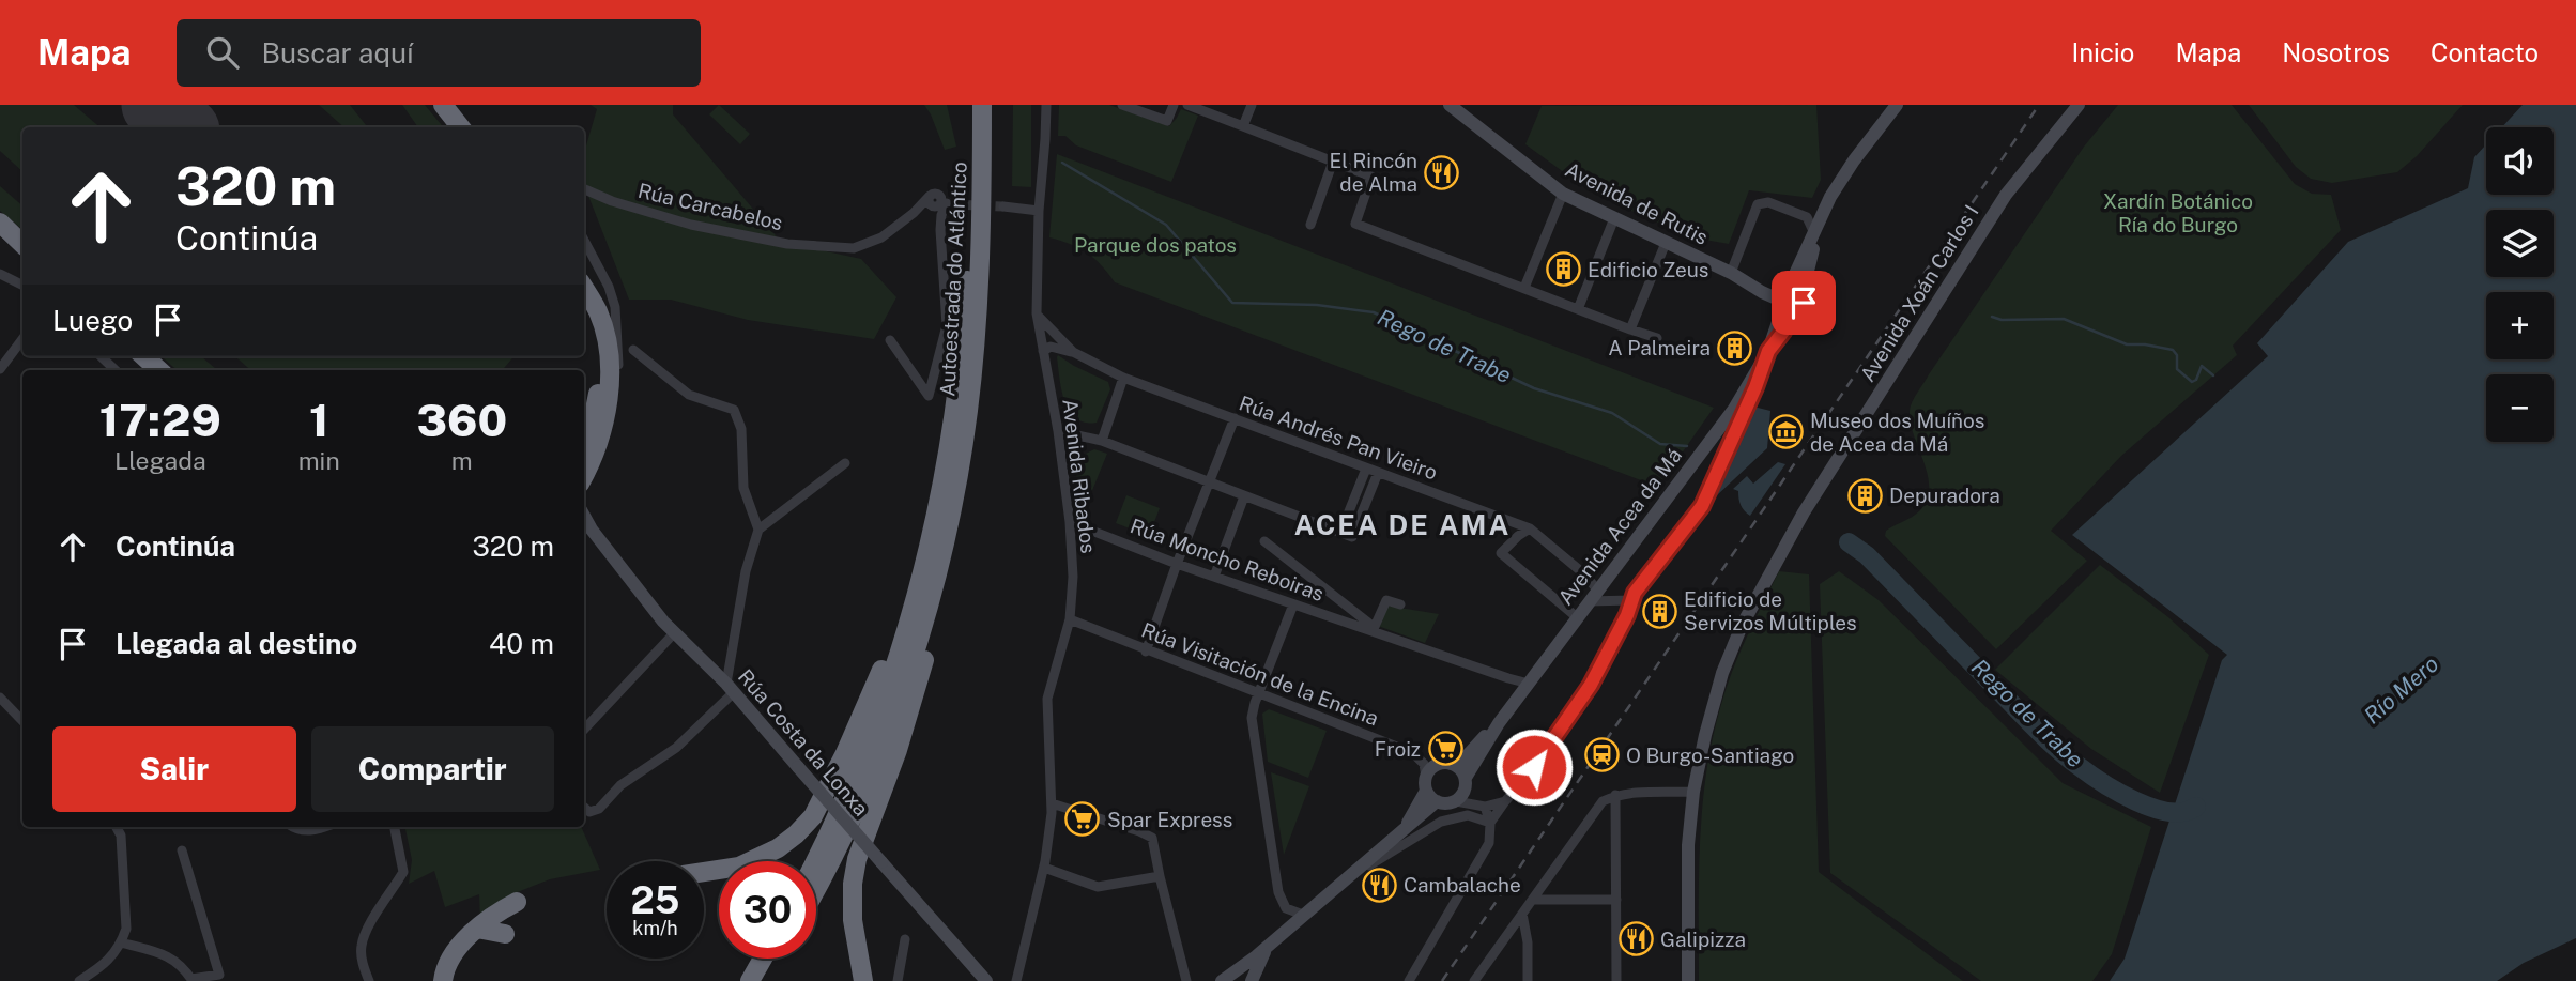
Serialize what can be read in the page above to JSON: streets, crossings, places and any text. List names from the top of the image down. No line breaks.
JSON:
{"streets":{"highway":["Autoestrada do Atlántico"],"main road":["Avenida de Rutis","Avenida Xoán Carlos I","Avenida Acea da Má","Rúa Costa da Lonxa"],"street":["Rúa Carcabelos","Rúa Andrés Pan Vieiro","Avenida Ribados","Rúa Moncho Reboiras","Rúa Visitación de la Encina"]},"crossings":[["Avenida de Rutis","Avenida Acea da Má"],["Rúa Andrés Pan Vieiro","Avenida Ribados"],["Rúa Andrés Pan Vieiro","Avenida Acea da Má"],["Avenida Ribados","Rúa Moncho Reboiras"],["Avenida Ribados","Rúa Visitación de la Encina"],["Avenida Acea da Má","Rúa Moncho Reboiras"]],"districts":["ACEA DE AMA"],"water":["Rego de Trabe","Río Mero"],"parks":["Xardín Botánico Ría do Burgo","Parque dos patos"],"places":{"restaurant":["El Rincón de Alma","Cambalache","Galipizza"],"building":["Edificio Zeus","A Palmeira","Depuradora","Edificio de Servizos Múltiples"],"museum":["Museo dos Muíños de Acea da Má"],"supermarket":["Froiz","Spar Express"],"station":["O Burgo-Santiago"]},"page":{"header":"Mapa","search":"Buscar aquí","nav":["Inicio","Mapa","Nosotros","Contacto"],"map_buttons":["+","−"],"turn":["320 m","Continúa"],"then":"Luego","eta":["17:29","Llegada","1","min","360","m"],"list":[{"name":"Continúa","value":"320 m"},{"name":"Llegada al destino","value":"40 m"}],"buttons":["Salir","Compartir"],"speed":"25 km/h","limit":"30"}}
